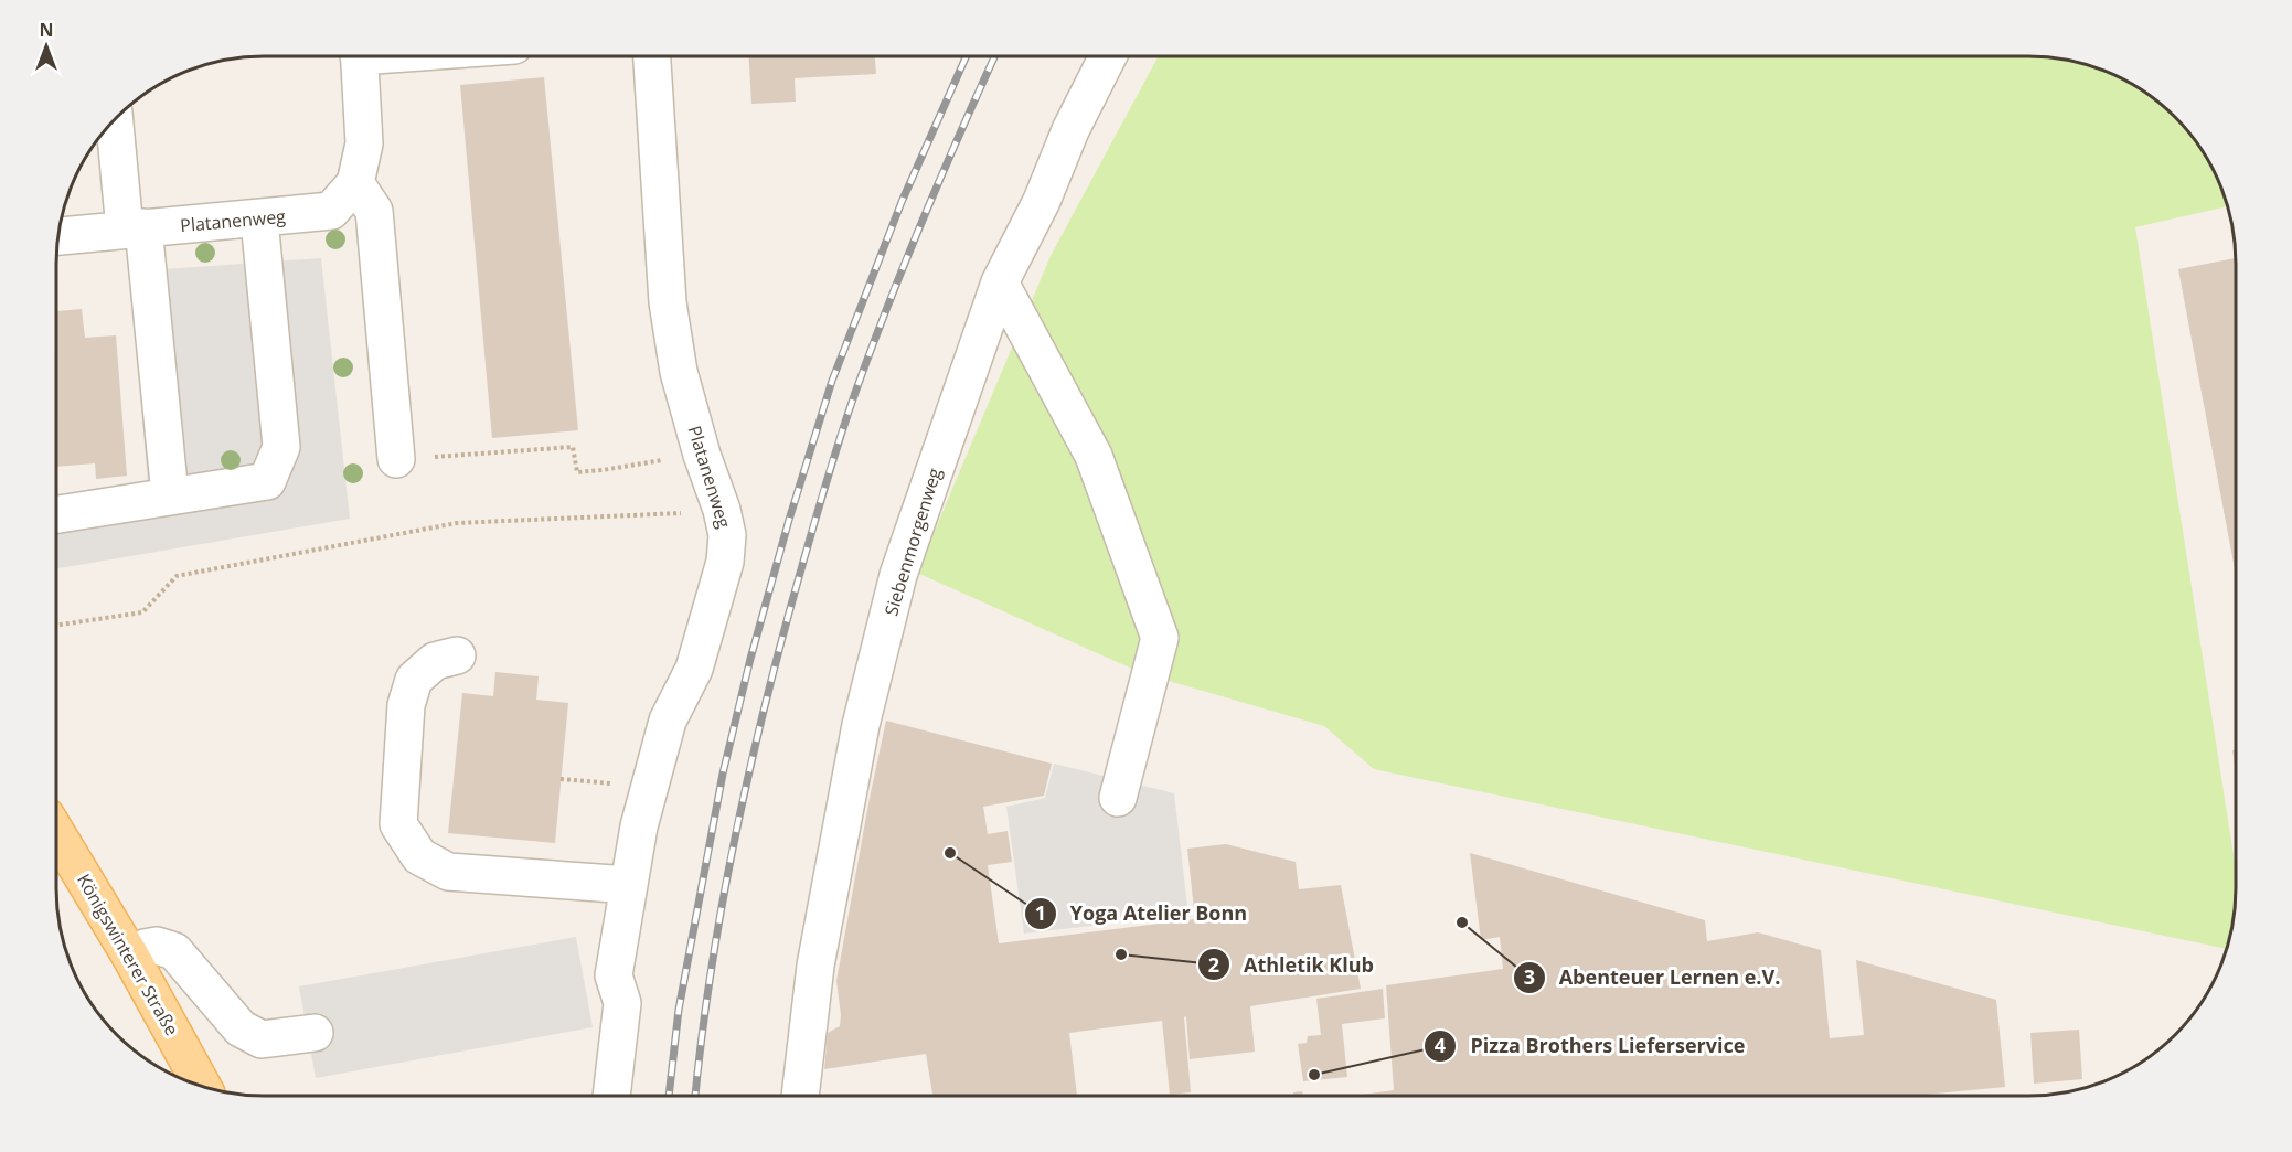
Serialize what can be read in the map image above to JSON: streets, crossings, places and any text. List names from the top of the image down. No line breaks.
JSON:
{"streets":{"main road":["Königswinterer Straße"],"street":["Platanenweg","Siebenmorgenweg"]},"places":["Yoga Atelier Bonn","Abenteuer Lernen e.V.","Athletik Klub","Pizza Brothers Lieferservice"],"north":"top"}
